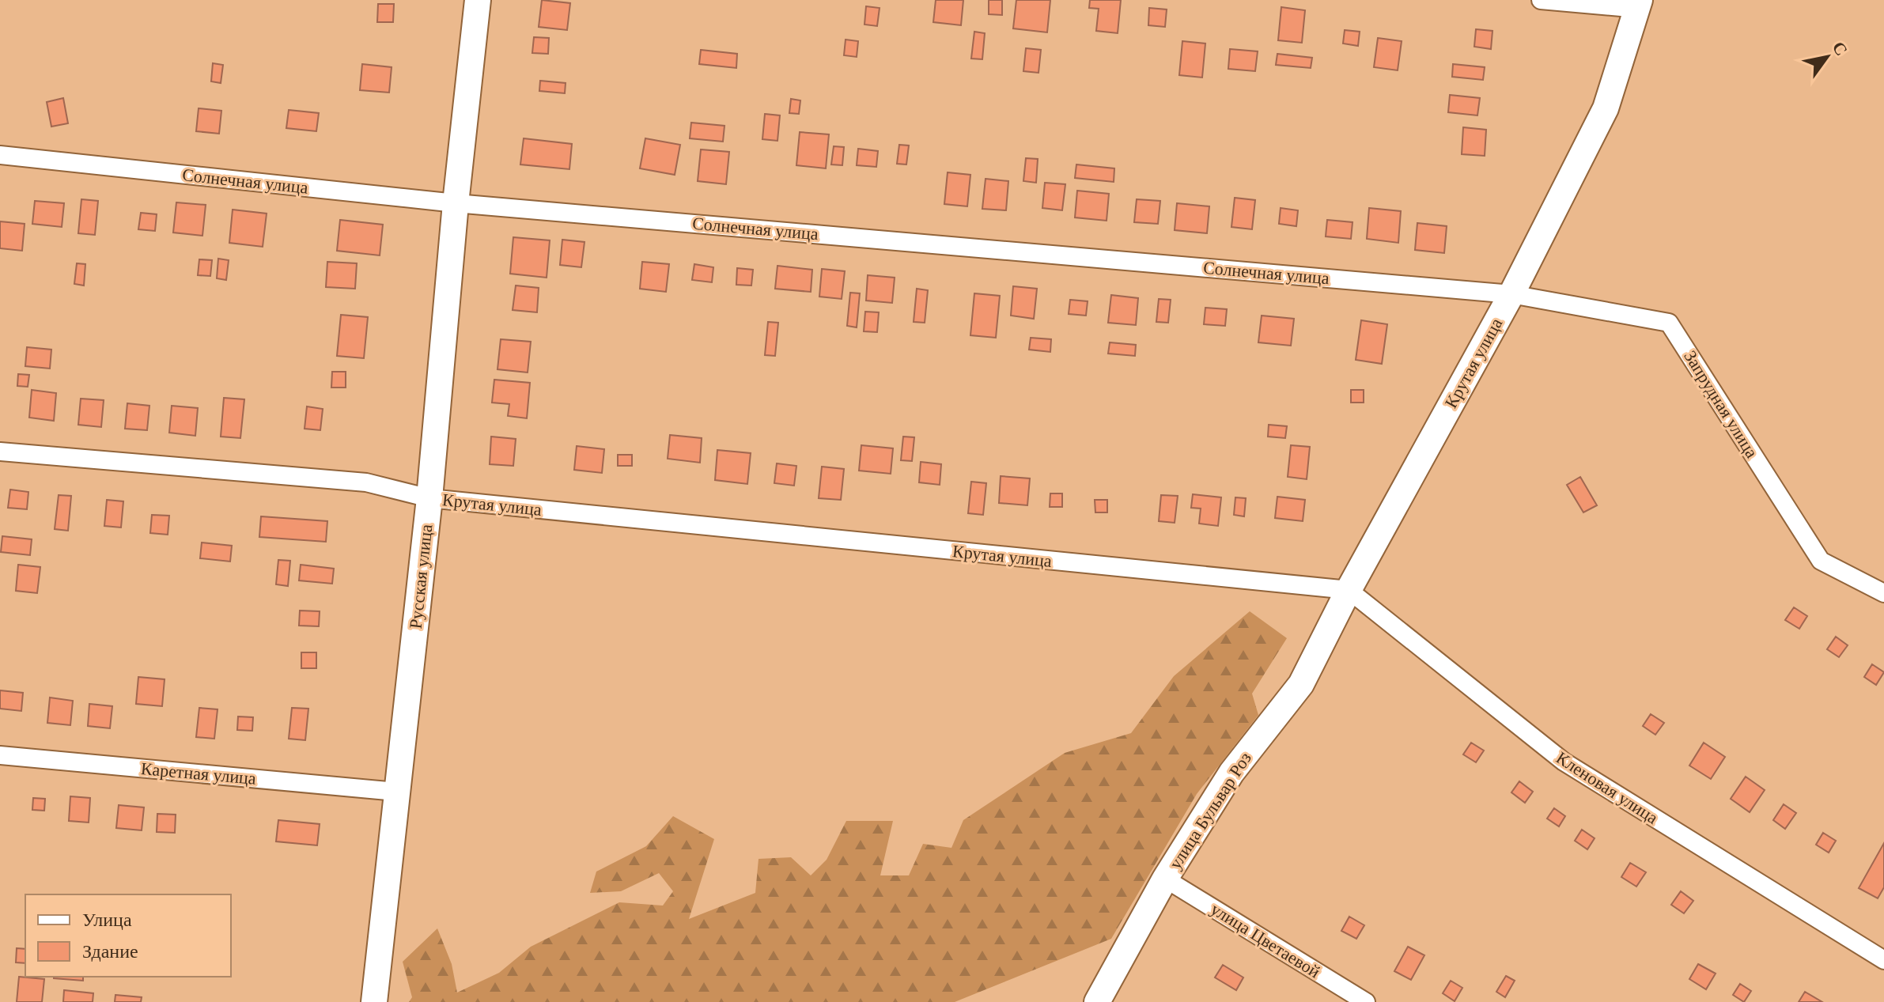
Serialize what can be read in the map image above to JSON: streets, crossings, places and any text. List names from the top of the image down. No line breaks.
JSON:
{"streets":{"street":["Солнечная улица","Крутая улица","Запрудная улица","Русская улица","Каретная улица","Кленовая улица","улица Бульвар Роз","улица Цветаевой"]},"crossings":[["Солнечная улица","Крутая улица"],["Солнечная улица","Запрудная улица"],["Солнечная улица","Русская улица"],["Крутая улица","Запрудная улица"],["Крутая улица","Русская улица"],["Крутая улица","Кленовая улица"],["Крутая улица","улица Бульвар Роз"],["Русская улица","Каретная улица"],["Кленовая улица","улица Бульвар Роз"],["улица Бульвар Роз","улица Цветаевой"]],"legend":["Улица","Здание"],"north":"top right"}
